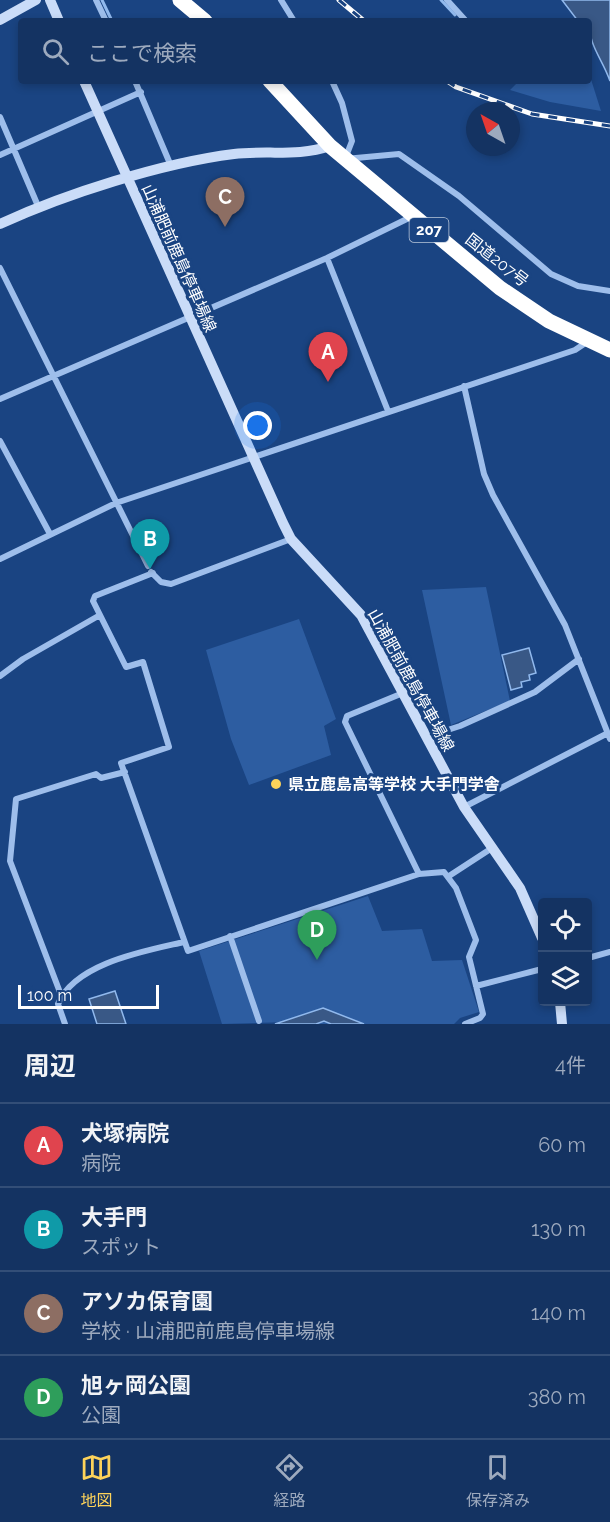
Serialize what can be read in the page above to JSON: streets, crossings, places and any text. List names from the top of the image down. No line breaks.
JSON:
{"streets":{"highway":["207","国道207号"],"main road":["山浦肥前鹿島停車場線"]},"places":["県立鹿島高等学校 大手門学舎"],"scale_bar":"100 m","north":"top left","page":{"search":"ここで検索","pins":["C","A","B","D"],"scale":"100 m","heading":["周辺","4件"],"list":[{"mark":"A","name":"犬塚病院","note":"病院","value":"60 m"},{"mark":"B","name":"大手門","note":"スポット","value":"130 m"},{"mark":"C","name":"アソカ保育園","note":"学校 · 山浦肥前鹿島停車場線","value":"140 m"},{"mark":"D","name":"旭ヶ岡公園","note":"公園","value":"380 m"}],"nav":["地図","経路","保存済み"]}}
